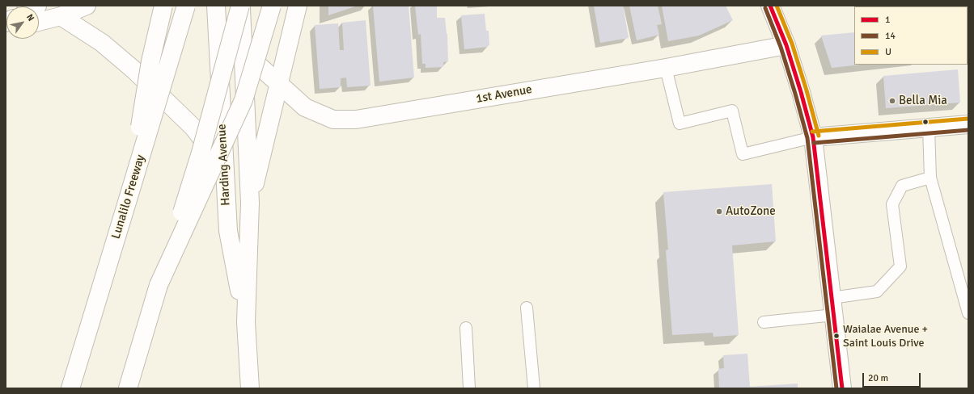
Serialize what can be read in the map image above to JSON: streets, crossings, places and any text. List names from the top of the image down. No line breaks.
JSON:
{"streets":{"main road":["1st Avenue","Harding Avenue","Lunalilo Freeway"]},"crossings":[["1st Avenue","Harding Avenue"]],"places":["Bella Mia","AutoZone","Waialae Avenue + Saint Louis Drive"],"lines":["transit line 1","transit line U","transit line 14"],"legend":["1","14","U"],"scale_bar":"20 m","north":"top right"}
